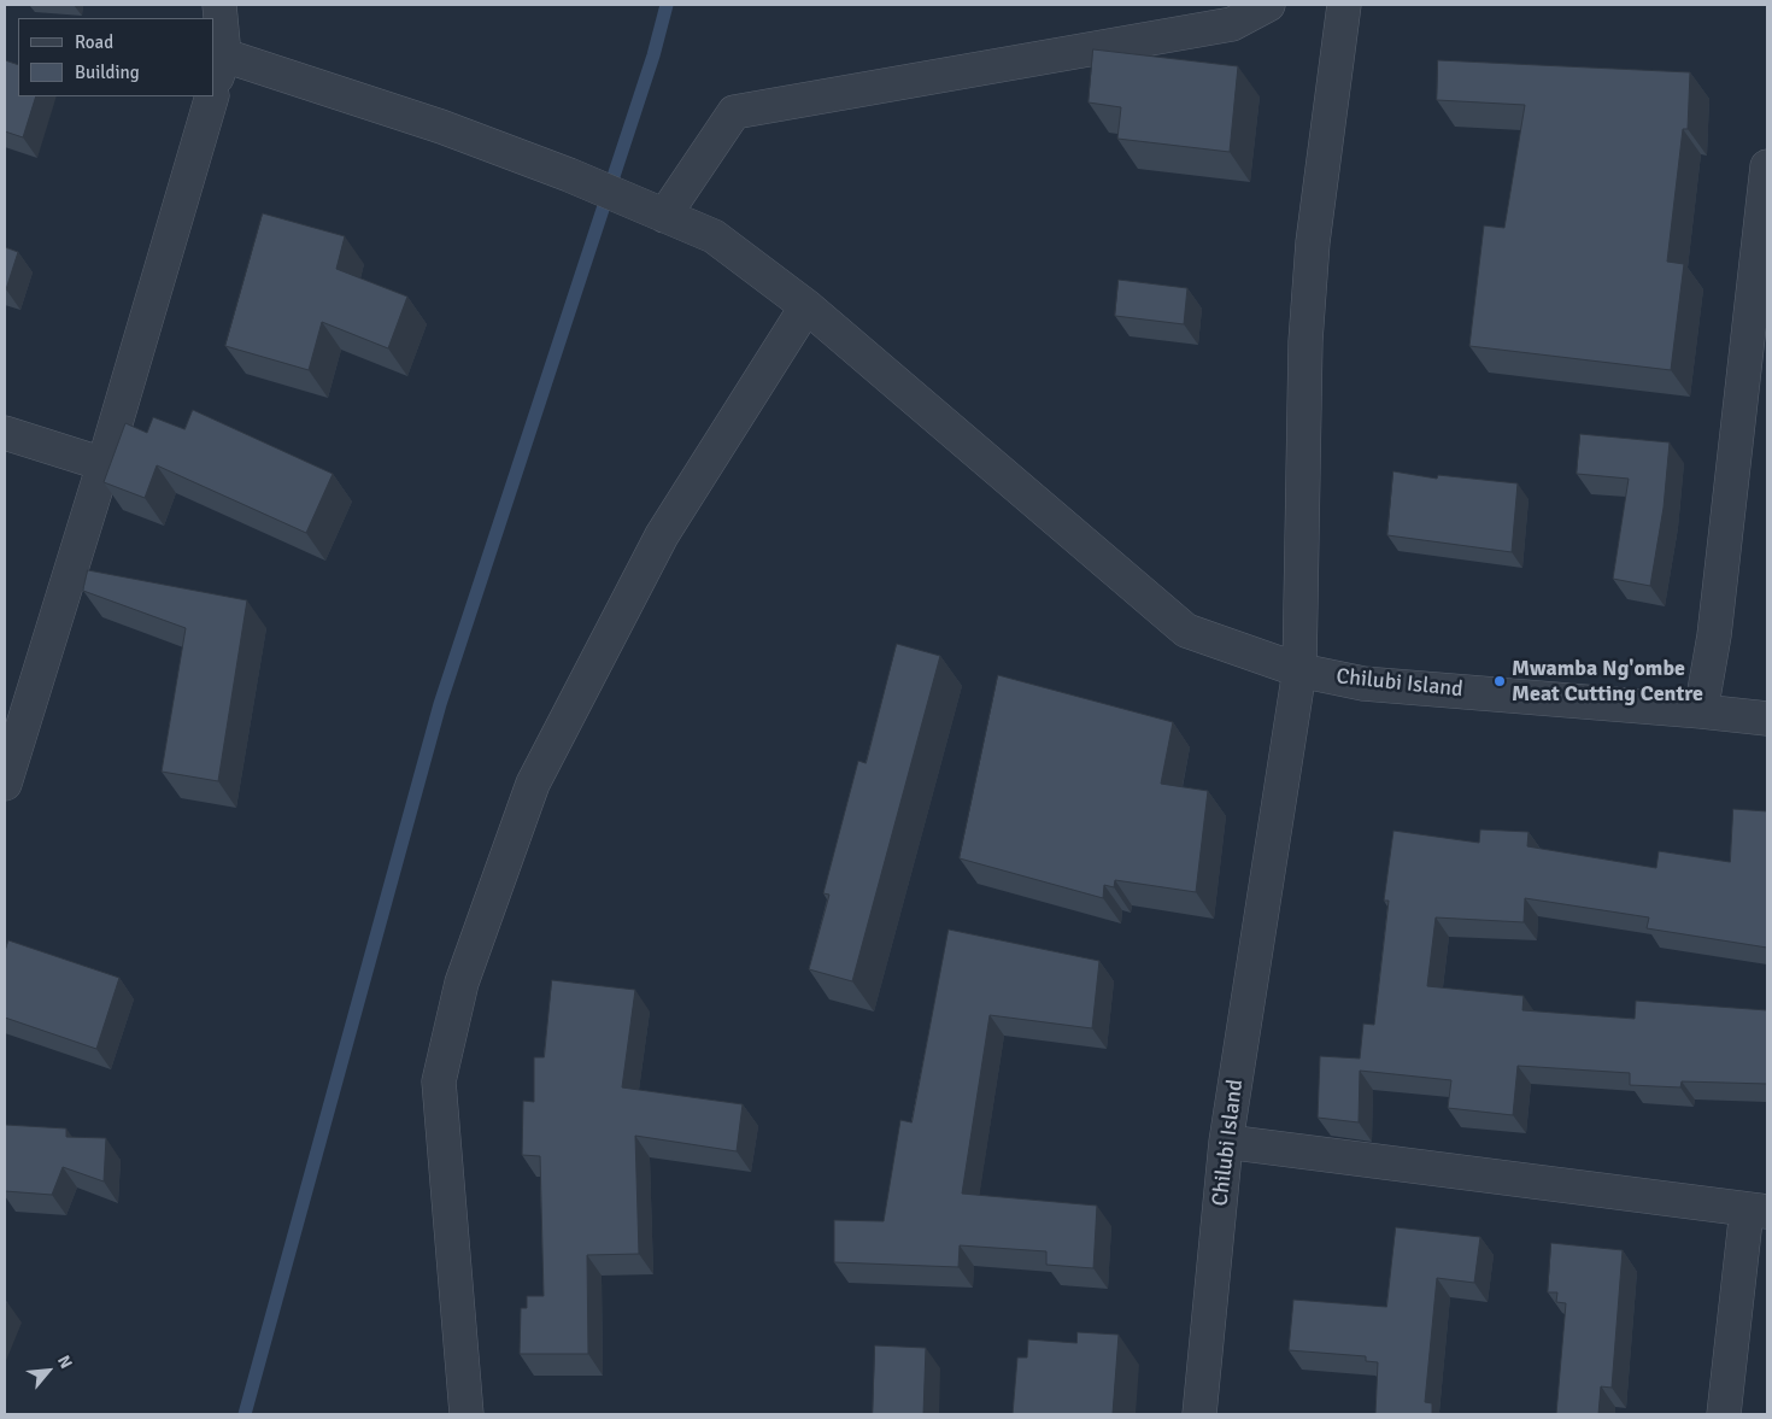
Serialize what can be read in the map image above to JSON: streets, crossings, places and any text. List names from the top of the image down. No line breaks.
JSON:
{"streets":{"street":["Chilubi Island"]},"places":["Mwamba Ng'ombe Meat Cutting Centre"],"legend":["Road","Building"],"north":"top right"}
